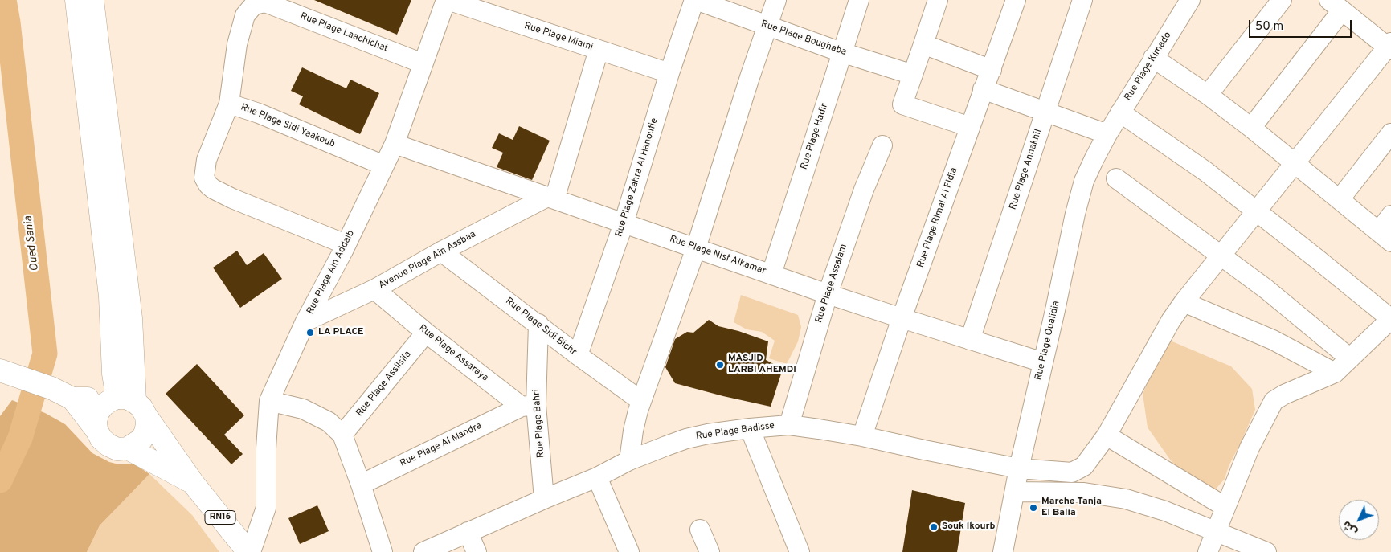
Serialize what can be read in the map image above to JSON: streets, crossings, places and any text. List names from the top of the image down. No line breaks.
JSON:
{"streets":{"main road":["RN16"],"street":["Rue Plage Laachichat","Rue Plage Miami","Rue Plage Boughaba","Rue Plage Kimado","Rue Plage Sidi Yaakoub","Rue Plage Hadir","Rue Plage Annakhil","Rue Plage Zahra Al Hanoufie","Rue Plage Rimal Al Fidia","Rue Plage Nisf Alkamar","Avenue Plage Ain Assbaa","Rue Plage Ain Addaib","Rue Plage Assalam","Rue Plage Sidi Bichr","Rue Plage Oualidia","Rue Plage Assaraya","Rue Plage Assilsila","Rue Plage Bahri","Rue Plage Badisse","Rue Plage Al Mandra"]},"crossings":[["Rue Plage Laachichat","Rue Plage Sidi Yaakoub"],["Rue Plage Laachichat","Rue Plage Ain Addaib"],["Rue Plage Miami","Rue Plage Zahra Al Hanoufie"],["Rue Plage Miami","Rue Plage Ain Addaib"],["Rue Plage Boughaba","Rue Plage Hadir"],["Rue Plage Boughaba","Rue Plage Zahra Al Hanoufie"],["Rue Plage Kimado","Rue Plage Oualidia"],["Rue Plage Sidi Yaakoub","Rue Plage Ain Addaib"],["Rue Plage Hadir","Rue Plage Nisf Alkamar"],["Rue Plage Annakhil","Rue Plage Nisf Alkamar"],["Rue Plage Zahra Al Hanoufie","Rue Plage Nisf Alkamar"],["Rue Plage Zahra Al Hanoufie","Rue Plage Sidi Bichr"],["Rue Plage Rimal Al Fidia","Rue Plage Nisf Alkamar"],["Rue Plage Rimal Al Fidia","Rue Plage Badisse"],["Rue Plage Nisf Alkamar","Avenue Plage Ain Assbaa"],["Rue Plage Nisf Alkamar","Rue Plage Ain Addaib"],["Rue Plage Nisf Alkamar","Rue Plage Assalam"],["Rue Plage Nisf Alkamar","Rue Plage Oualidia"],["Avenue Plage Ain Assbaa","Rue Plage Ain Addaib"],["Avenue Plage Ain Assbaa","Rue Plage Sidi Bichr"],["Avenue Plage Ain Assbaa","Rue Plage Assaraya"],["Rue Plage Ain Addaib","RN16"],["Rue Plage Assalam","Rue Plage Badisse"],["Rue Plage Sidi Bichr","Rue Plage Bahri"],["Rue Plage Oualidia","Rue Plage Badisse"],["Rue Plage Assaraya","Rue Plage Assilsila"],["Rue Plage Assaraya","Rue Plage Bahri"],["Rue Plage Assaraya","Rue Plage Al Mandra"],["Rue Plage Bahri","Rue Plage Badisse"],["Rue Plage Bahri","Rue Plage Al Mandra"]],"water":["Oued Sania"],"places":["LA PLACE","MASJID LARBI AHEMDI","Marche Tanja El Balia","Souk lkourb"],"scale_bar":"50 m","north":"bottom left"}
